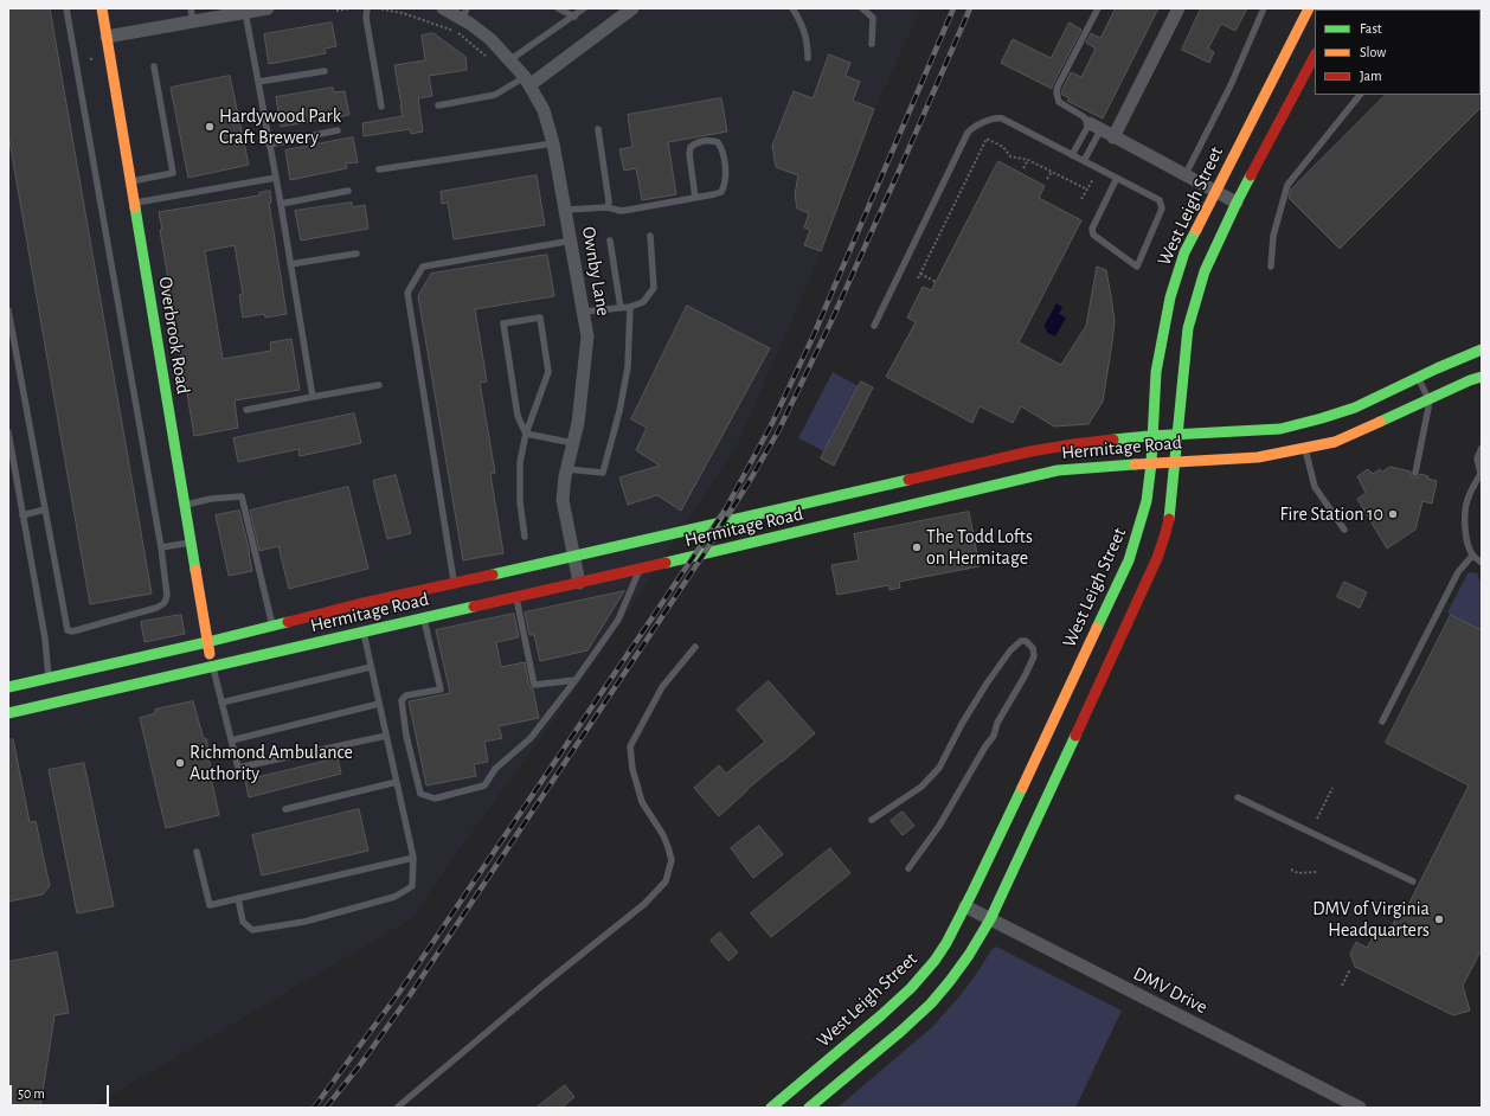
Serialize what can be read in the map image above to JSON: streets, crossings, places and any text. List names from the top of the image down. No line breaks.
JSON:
{"streets":{"street":["West Leigh Street","Ownby Lane","Overbrook Road","Hermitage Road","DMV Drive"]},"crossings":[["West Leigh Street","Hermitage Road"],["West Leigh Street","DMV Drive"],["Ownby Lane","Hermitage Road"],["Overbrook Road","Hermitage Road"]],"places":["Hardywood Park Craft Brewery","Fire Station 10","The Todd Lofts on Hermitage","Richmond Ambulance Authority","DMV of Virginia Headquarters"],"legend":["Fast","Slow","Jam"],"scale_bar":"50 m"}
